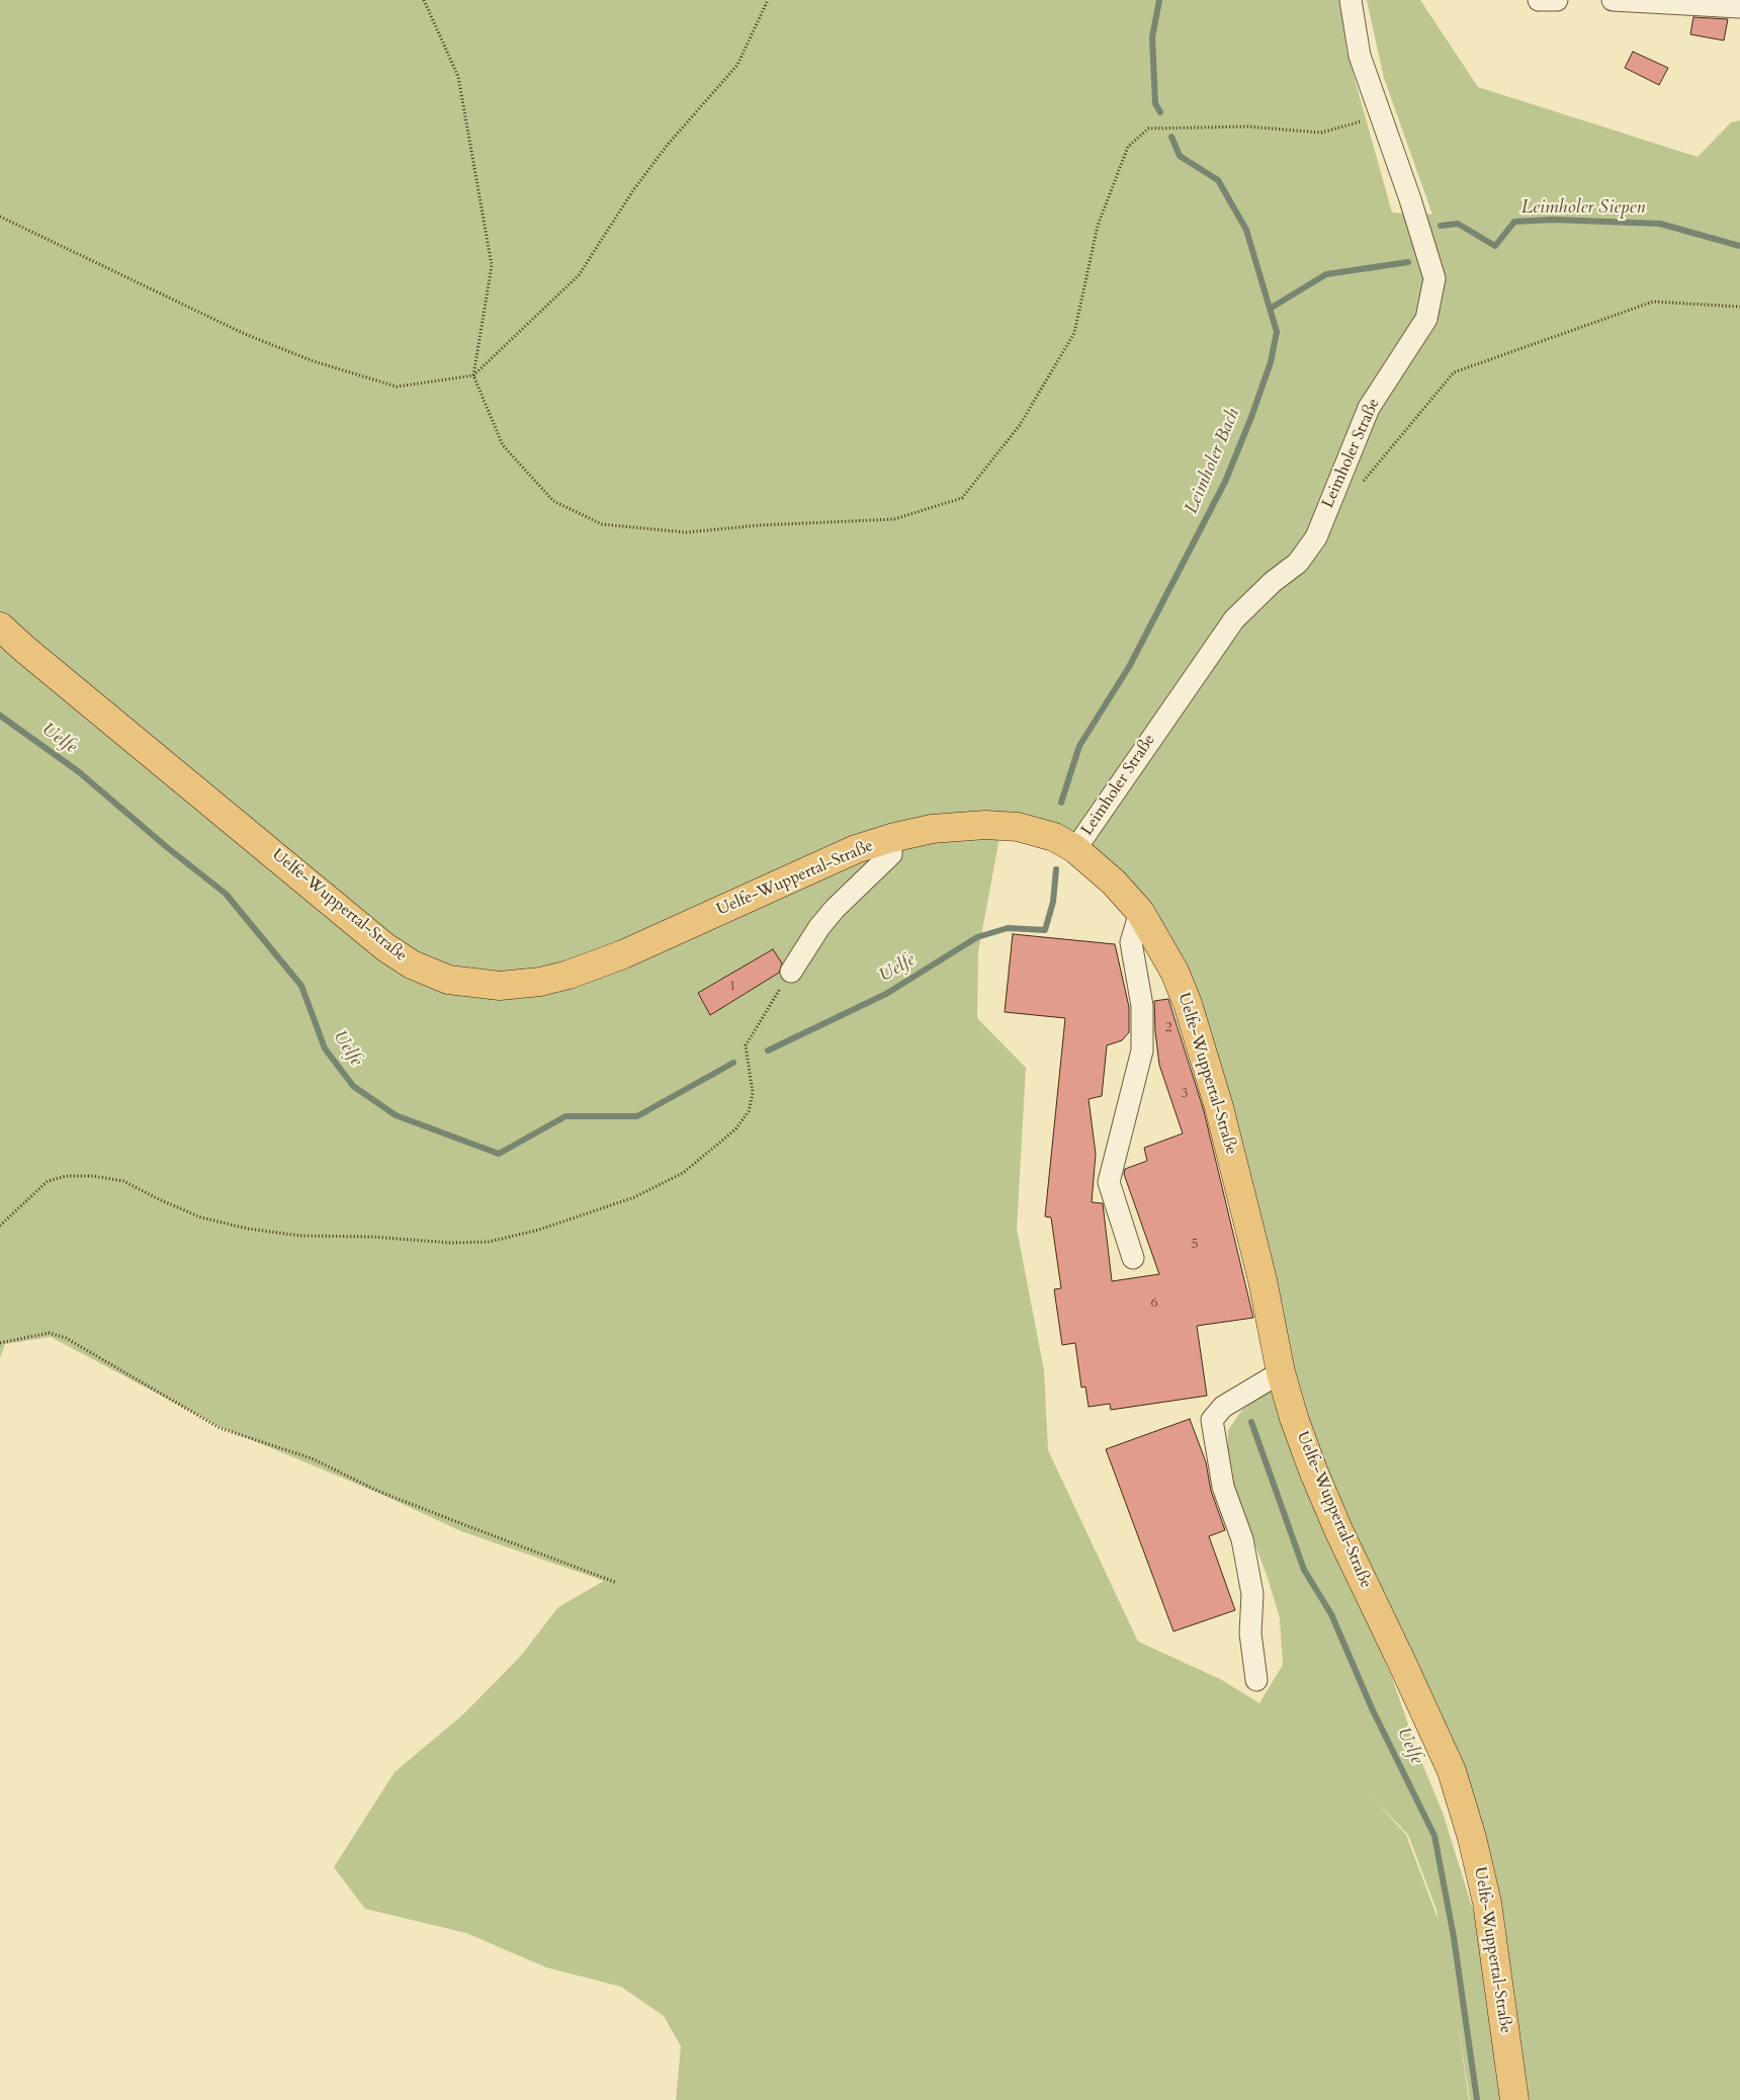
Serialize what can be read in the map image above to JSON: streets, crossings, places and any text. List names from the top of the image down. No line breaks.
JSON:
{"streets":{"main road":["Uelfe-Wuppertal-Straße"],"street":["Leimholer Straße"]},"crossings":[["Leimholer Straße","Uelfe-Wuppertal-Straße"]],"water":["Leimholer Siepen","Leimholer Bach","Uelfe"],"house_numbers":["1","2","3","5","6"]}
